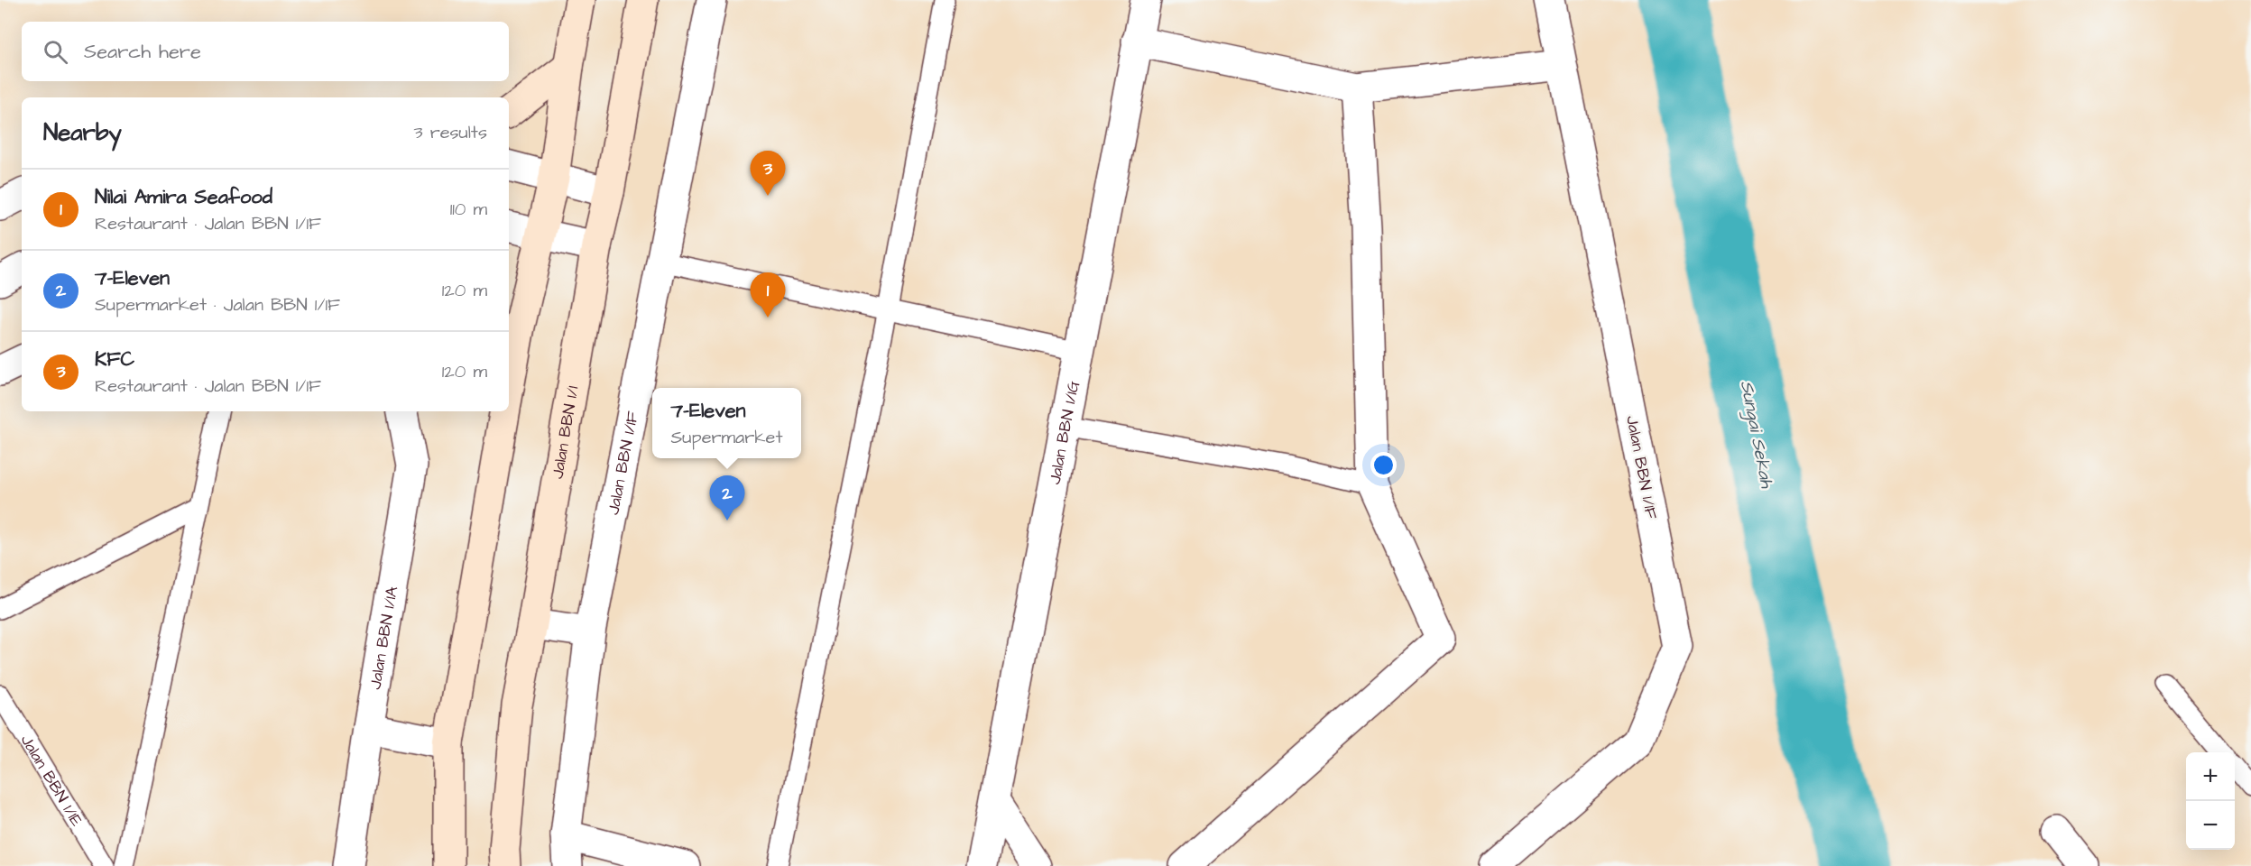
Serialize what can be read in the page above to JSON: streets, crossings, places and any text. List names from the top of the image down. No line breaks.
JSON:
{"streets":{"street":["Jalan BBN 1/1","Jalan BBN 1/1G","Jalan BBN 1/1F","Jalan BBN 1/1A"],"lane":["Jalan BBN 1/1E"]},"water":["Sungai Sekah"],"page":{"search":"Search here","heading":["Nearby","3 results"],"pins":["3","1","2"],"list":[{"mark":"1","name":"Nilai Amira Seafood","note":"Restaurant · Jalan BBN 1/1F","value":"110 m"},{"mark":"2","name":"7-Eleven","note":"Supermarket · Jalan BBN 1/1F","value":"120 m"},{"mark":"3","name":"KFC","note":"Restaurant · Jalan BBN 1/1F","value":"120 m"}],"popup":["7-Eleven","Supermarket"],"map_buttons":["+","−"]}}
